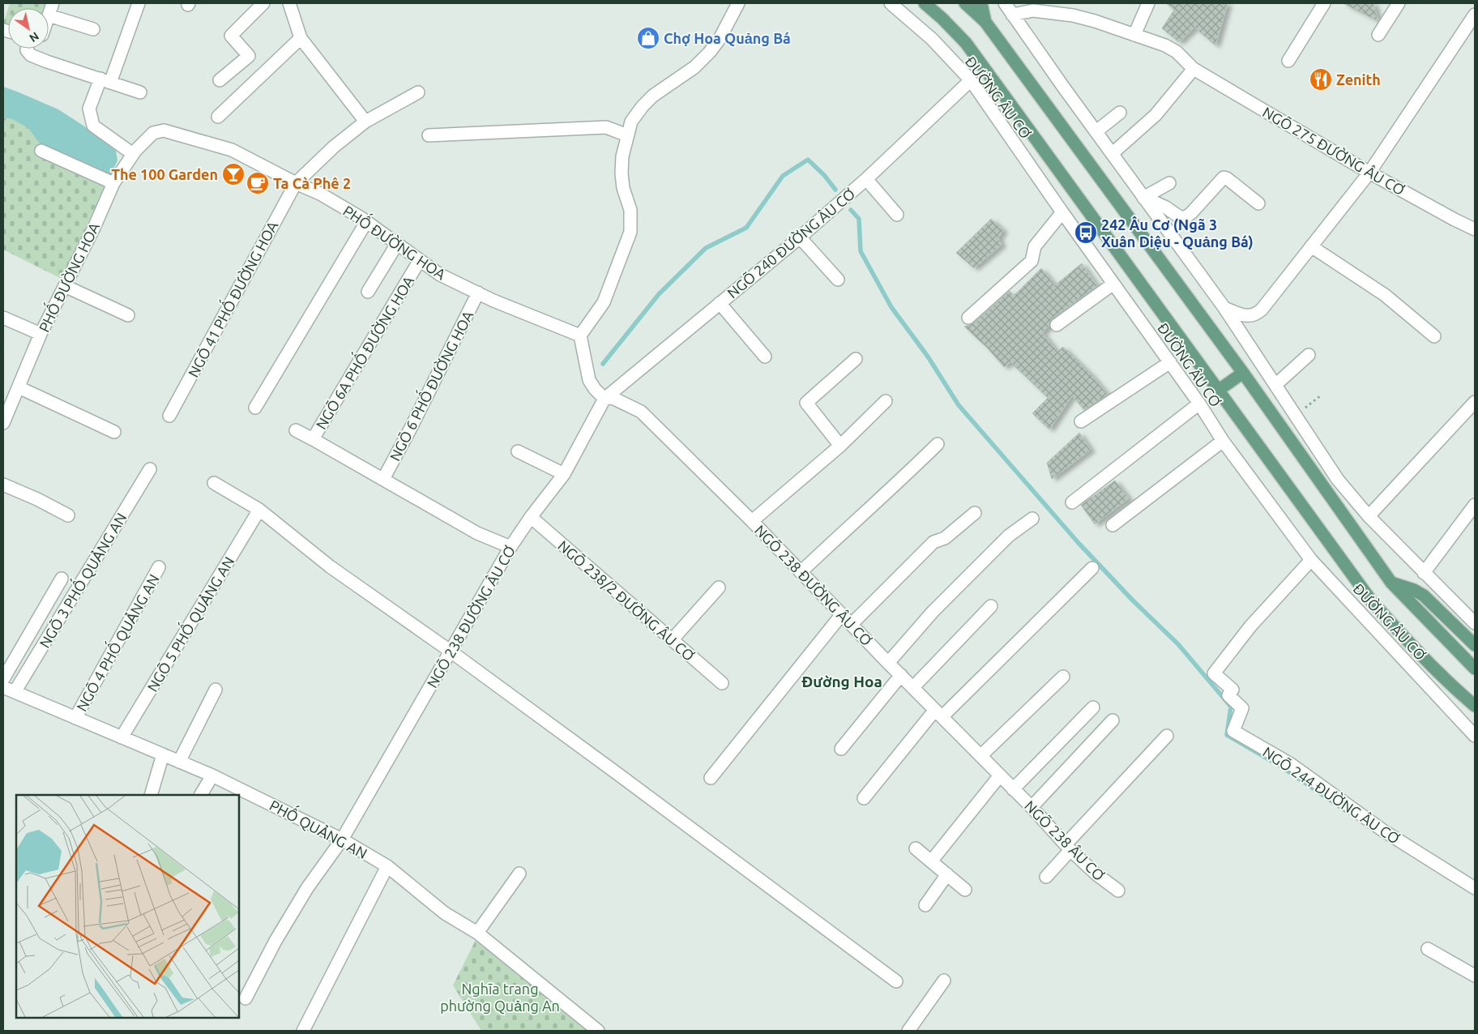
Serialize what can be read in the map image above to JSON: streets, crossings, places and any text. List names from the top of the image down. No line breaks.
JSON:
{"streets":{"main road":["ĐƯỜNG ÂU CƠ"],"street":["NGÕ 275 ĐƯỜNG ÂU CƠ","PHỐ ĐƯỜNG HOA","NGÕ 240 ĐƯỜNG ÂU CƠ","NGÕ 41 PHỐ ĐƯỜNG HOA","NGÕ 6A PHỐ ĐƯỜNG HOA","NGÕ 6 PHỐ ĐƯỜNG HOA","NGÕ 3 PHỐ QUẢNG AN","NGÕ 238 ĐƯỜNG ÂU CƠ","NGÕ 238/2 ĐƯỜNG ÂU CƠ","NGÕ 5 PHỐ QUẢNG AN","NGÕ 4 PHỐ QUẢNG AN","NGÕ 244 ĐƯỜNG ÂU CƠ","PHỐ QUẢNG AN","NGÕ 238 ÂU CƠ"]},"crossings":[["ĐƯỜNG ÂU CƠ","NGÕ 240 ĐƯỜNG ÂU CƠ"],["ĐƯỜNG ÂU CƠ","NGÕ 244 ĐƯỜNG ÂU CƠ"],["PHỐ ĐƯỜNG HOA","NGÕ 41 PHỐ ĐƯỜNG HOA"],["PHỐ ĐƯỜNG HOA","NGÕ 6A PHỐ ĐƯỜNG HOA"],["PHỐ ĐƯỜNG HOA","NGÕ 6 PHỐ ĐƯỜNG HOA"],["NGÕ 240 ĐƯỜNG ÂU CƠ","NGÕ 238 ĐƯỜNG ÂU CƠ"],["NGÕ 6A PHỐ ĐƯỜNG HOA","NGÕ 6 PHỐ ĐƯỜNG HOA"],["NGÕ 6A PHỐ ĐƯỜNG HOA","NGÕ 238 ĐƯỜNG ÂU CƠ"],["NGÕ 3 PHỐ QUẢNG AN","PHỐ QUẢNG AN"],["NGÕ 238 ĐƯỜNG ÂU CƠ","NGÕ 238/2 ĐƯỜNG ÂU CƠ"],["NGÕ 238 ĐƯỜNG ÂU CƠ","PHỐ QUẢNG AN"],["NGÕ 238 ĐƯỜNG ÂU CƠ","NGÕ 238 ÂU CƠ"],["NGÕ 5 PHỐ QUẢNG AN","PHỐ QUẢNG AN"],["NGÕ 4 PHỐ QUẢNG AN","PHỐ QUẢNG AN"]],"districts":["Đường Hoa"],"parks":["Nghĩa trang phường Quảng An"],"places":{"shop":["Chợ Hoa Quảng Bá"],"restaurant":["Zenith"],"bar":["The 100 Garden"],"cafe":["Ta Cà Phê 2"],"bus stop":["242 Âu Cơ (Ngã 3 Xuân Diệu - Quảng Bá)"]},"north":"bottom right"}
